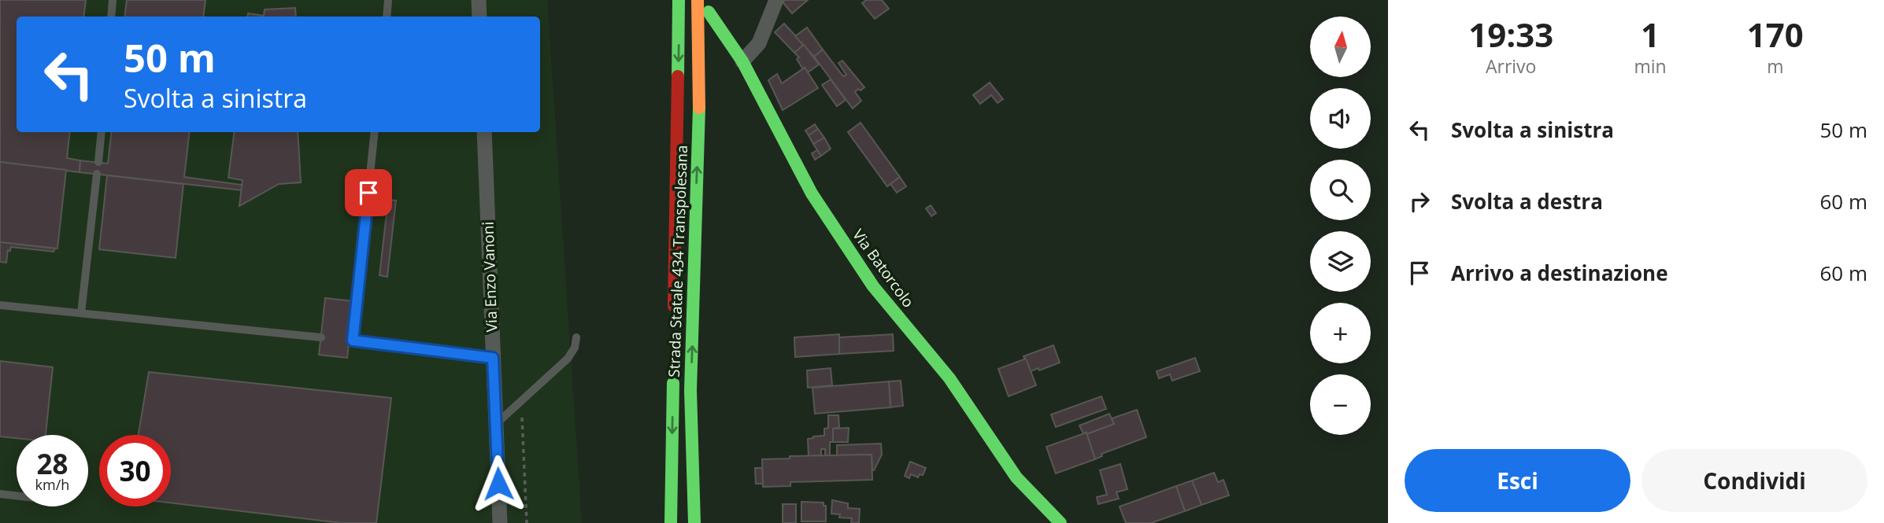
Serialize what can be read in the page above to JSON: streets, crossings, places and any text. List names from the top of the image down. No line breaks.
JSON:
{"streets":{"main road":["Strada Statale 434 Transpolesana","Via Batorcolo"],"street":["Via Enzo Vanoni"]},"north":"top","page":{"eta":["19:33","Arrivo","1","min","170","m"],"map_buttons":["+","−"],"turn":["50 m","Svolta a sinistra"],"list":[{"name":"Svolta a sinistra","value":"50 m"},{"name":"Svolta a destra","value":"60 m"},{"name":"Arrivo a destinazione","value":"60 m"}],"speed":"28 km/h","limit":"30","buttons":["Esci","Condividi"]}}
